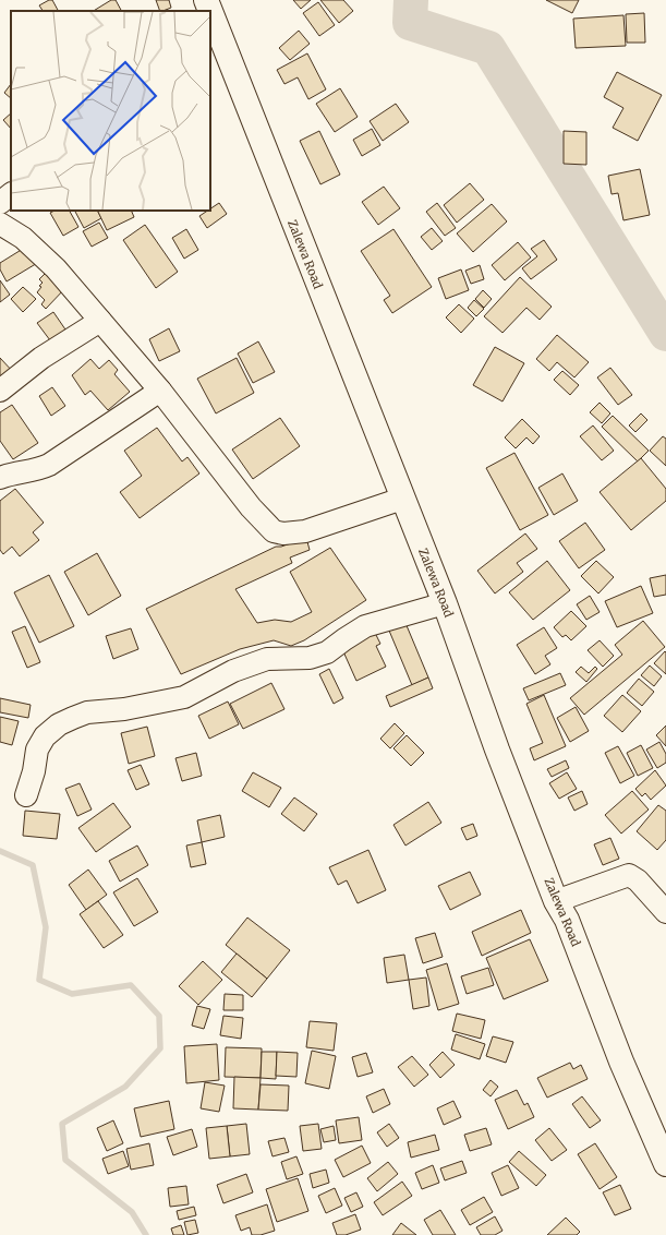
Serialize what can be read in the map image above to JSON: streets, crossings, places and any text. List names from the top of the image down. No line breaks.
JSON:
{"streets":{"highway":["Zalewa Road"]}}
